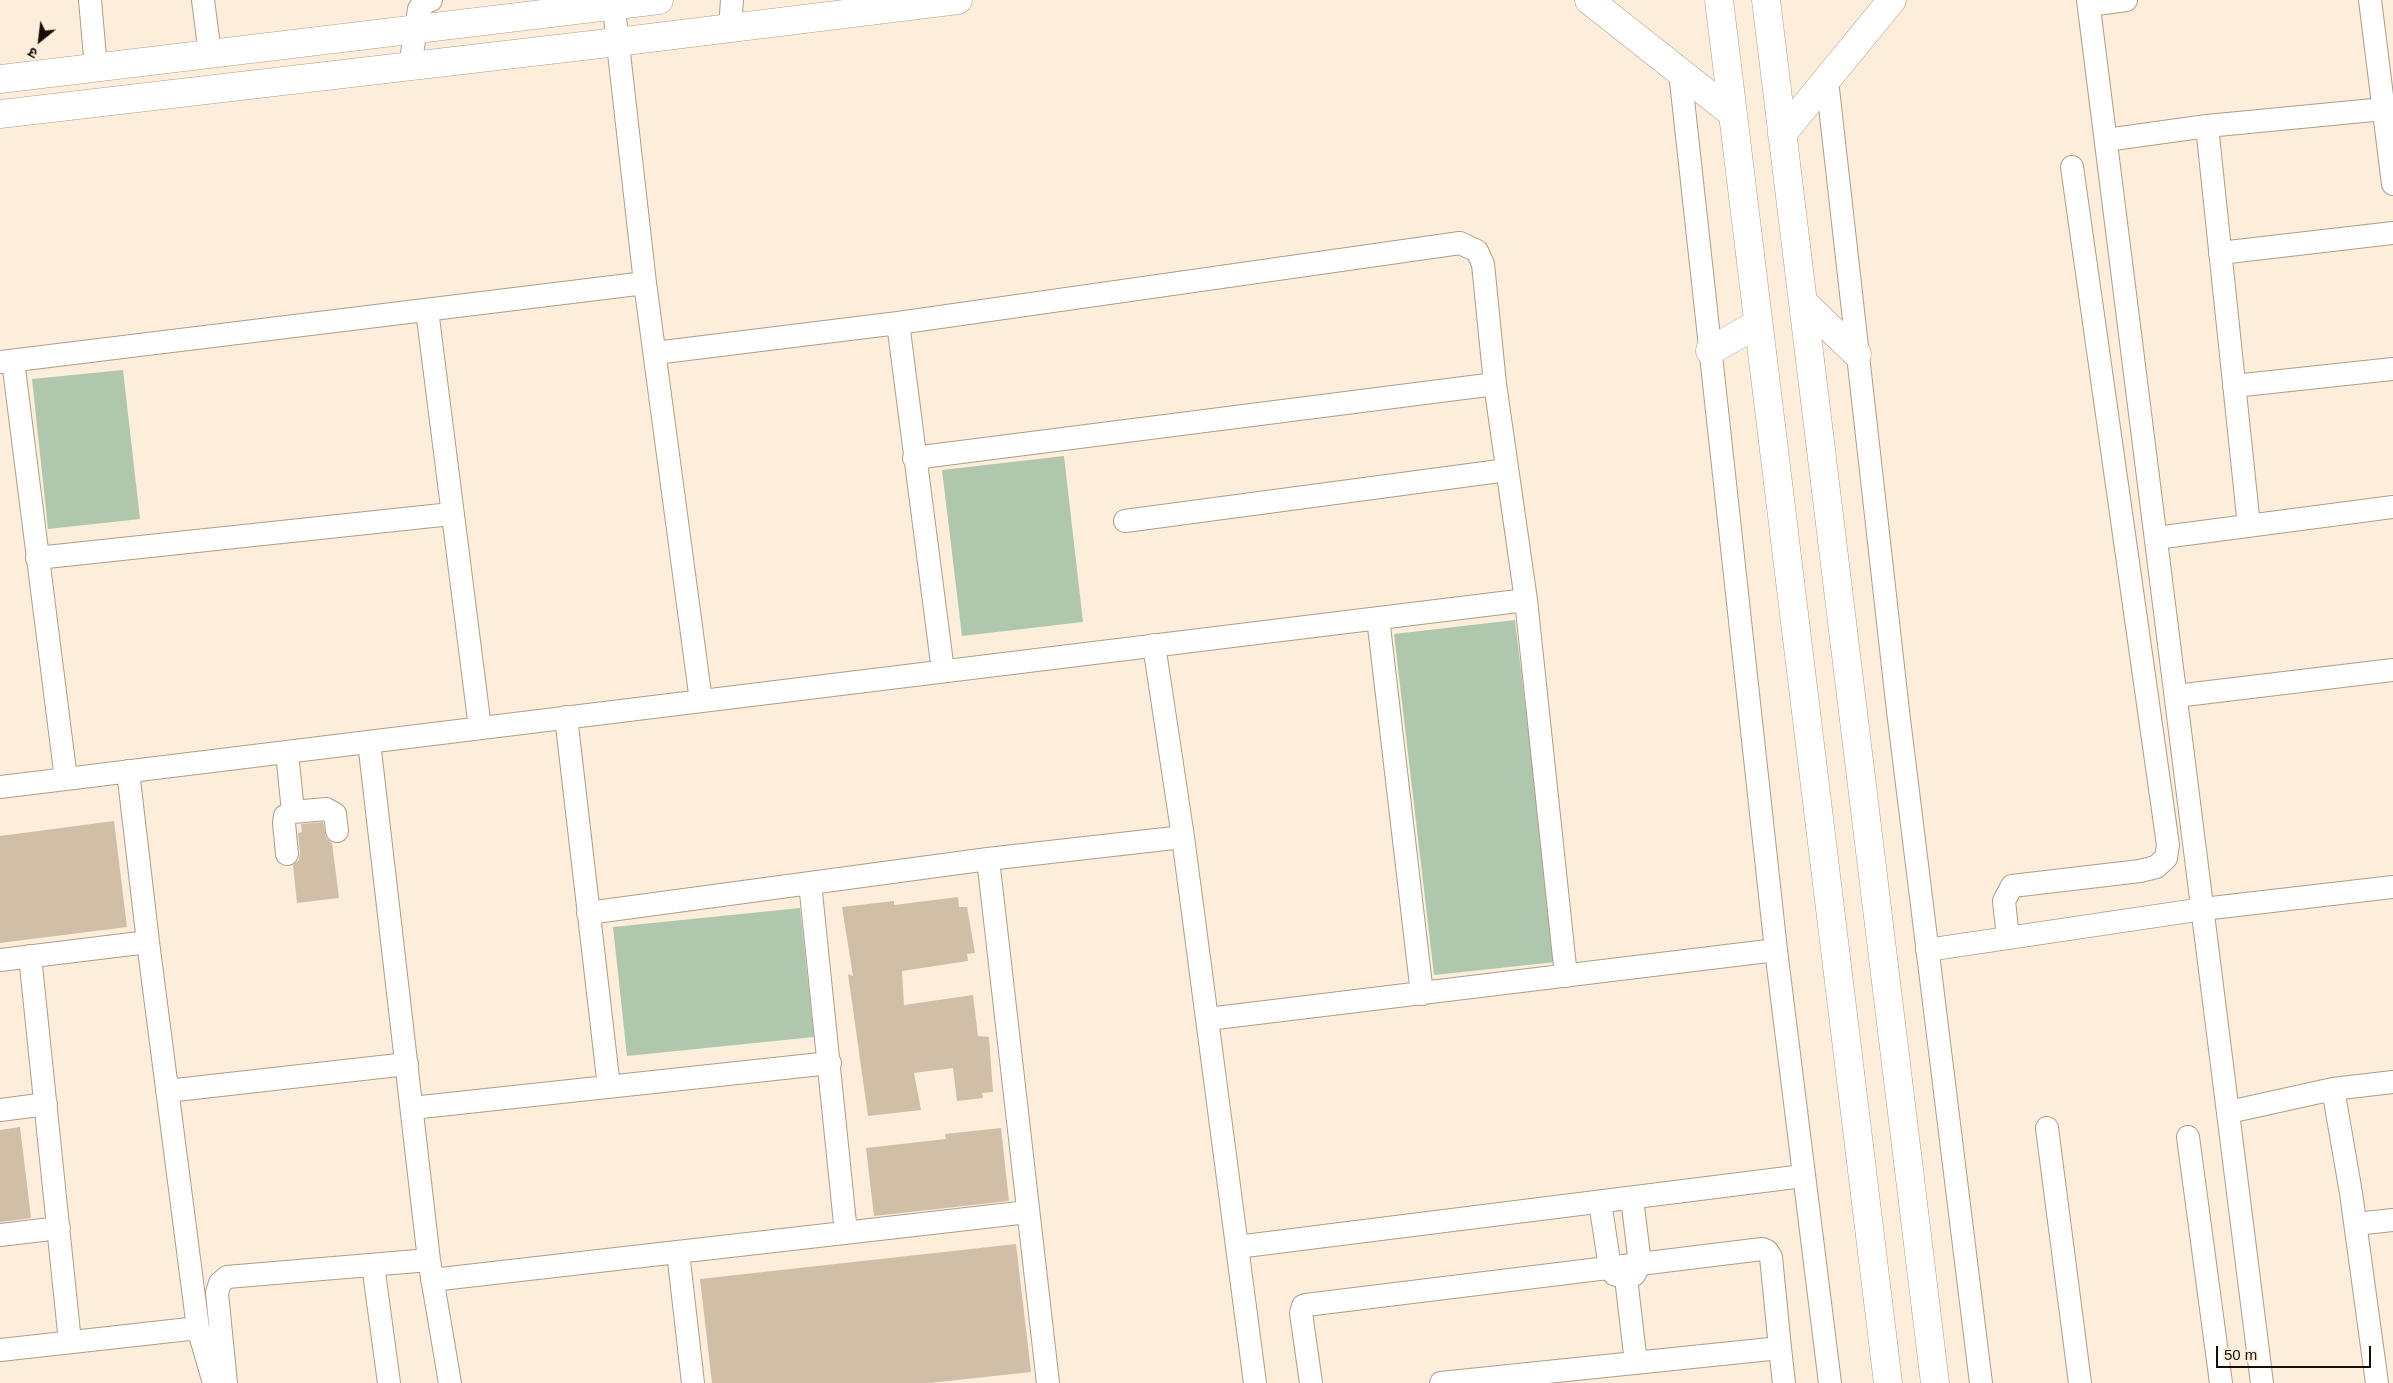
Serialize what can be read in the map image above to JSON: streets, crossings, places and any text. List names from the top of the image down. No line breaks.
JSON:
{"scale_bar":"50 m","north":"bottom left"}
